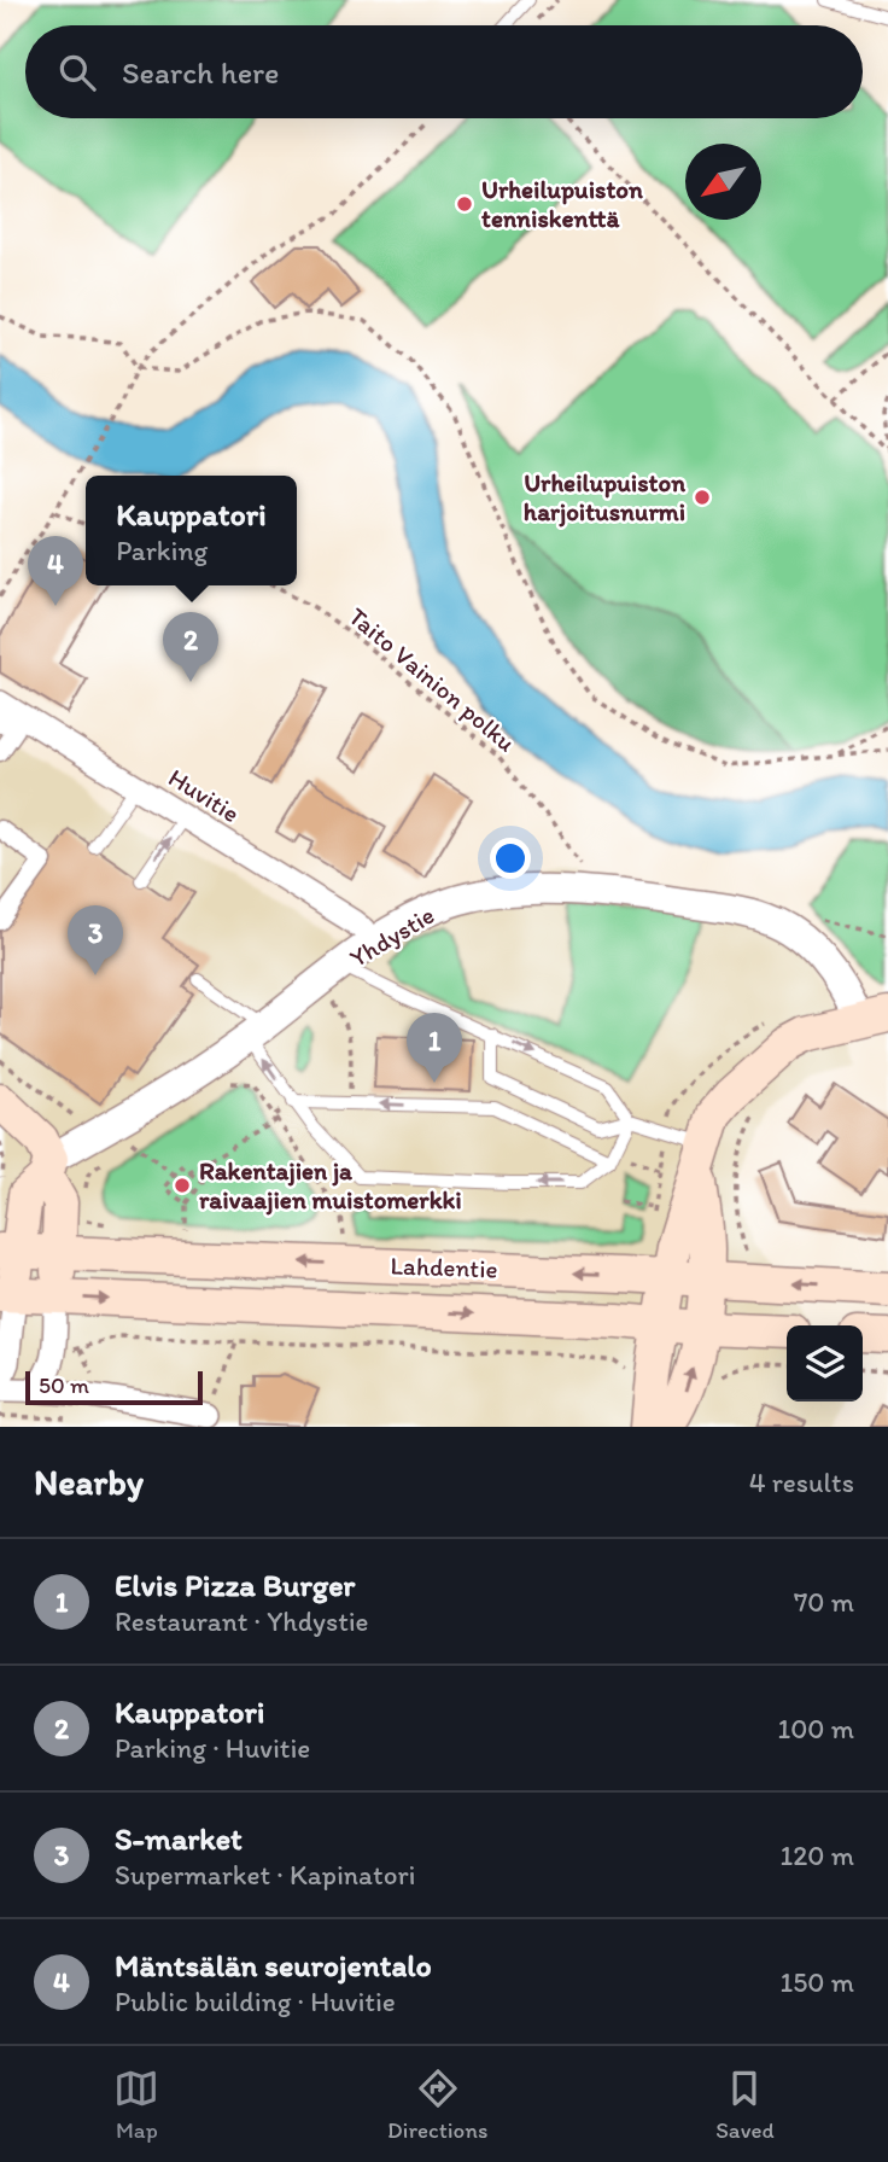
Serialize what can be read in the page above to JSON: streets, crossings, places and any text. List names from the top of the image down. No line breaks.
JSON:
{"streets":{"main road":["Yhdystie","Lahdentie"],"street":["Huvitie"],"path":["Taito Vainion polku"]},"crossings":[["Huvitie","Yhdystie"],["Yhdystie","Lahdentie"]],"places":["Urheilupuiston tenniskenttä","Urheilupuiston harjoitusnurmi","Rakentajien ja raivaajien muistomerkki"],"scale_bar":"50 m","north":"bottom left","page":{"search":"Search here","popup":["Kauppatori","Parking"],"pins":["4","2","3","1"],"scale":"50 m","heading":["Nearby","4 results"],"list":[{"mark":"1","name":"Elvis Pizza Burger","note":"Restaurant · Yhdystie","value":"70 m"},{"mark":"2","name":"Kauppatori","note":"Parking · Huvitie","value":"100 m"},{"mark":"3","name":"S-market","note":"Supermarket · Kapinatori","value":"120 m"},{"mark":"4","name":"Mäntsälän seurojentalo","note":"Public building · Huvitie","value":"150 m"}],"nav":["Map","Directions","Saved"]}}
